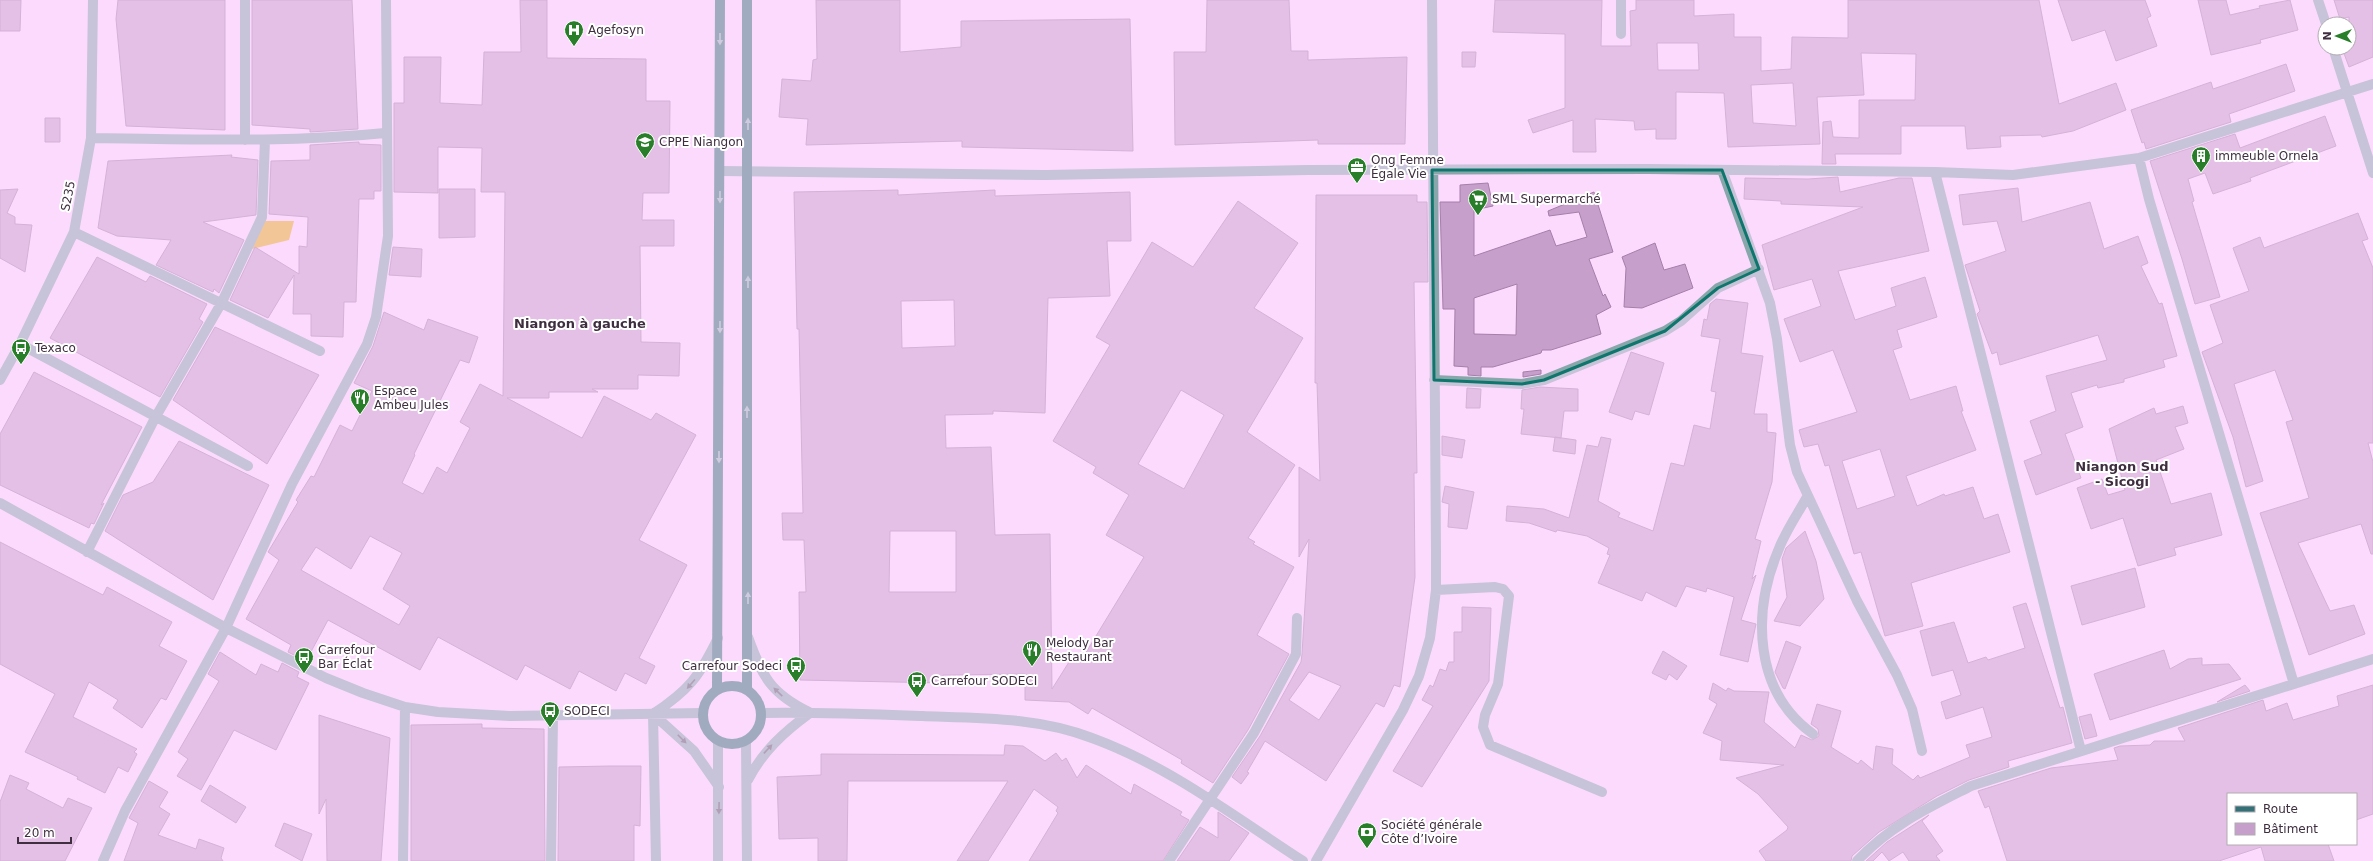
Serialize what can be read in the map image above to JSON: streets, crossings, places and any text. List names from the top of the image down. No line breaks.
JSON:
{"streets":{"street":["S235"]},"districts":["Niangon à gauche","Niangon Sud - Sicogi"],"places":{"hospital":["Agefosyn"],"school or university":["CPPE Niangon"],"building":["immeuble Ornela"],"office":["Ong Femme Égale Vie"],"supermarket":["SML Supermarché"],"bus stop":["Texaco","Carrefour Bar Éclat","Carrefour Sodeci","Carrefour SODECI","SODECI"],"restaurant":["Espace Ambeu Jules","Melody Bar Restaurant"],"bank":["Société générale Côte d’Ivoire"]},"legend":["Route","Bâtiment"],"scale_bar":"20 m","north":"left"}
